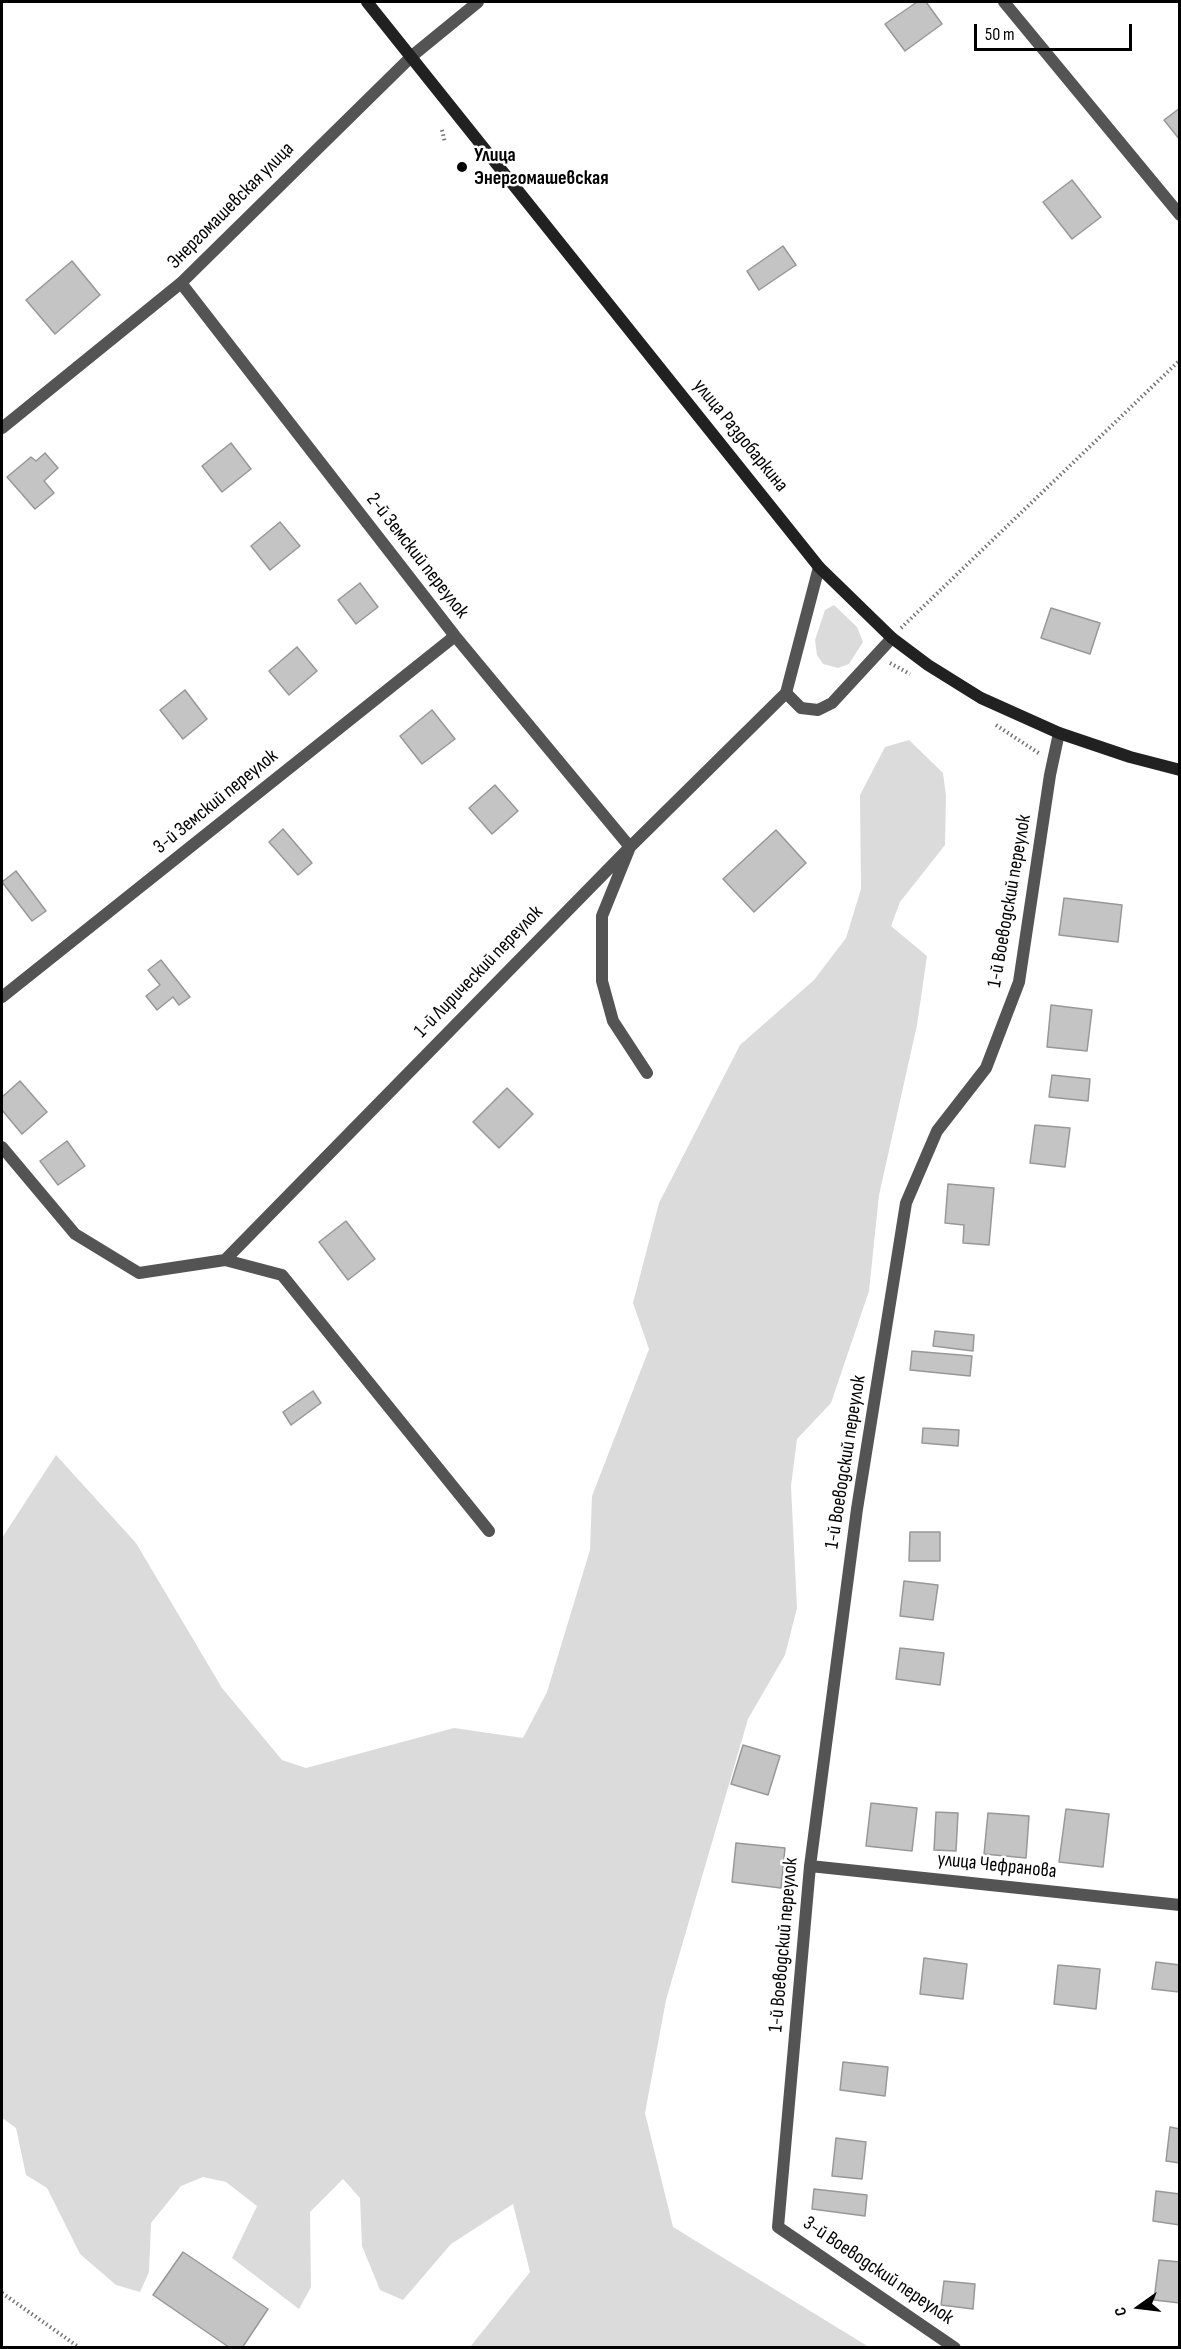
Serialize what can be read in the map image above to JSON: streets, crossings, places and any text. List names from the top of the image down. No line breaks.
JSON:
{"streets":{"street":["Энергомашевская улица","улица Раздобаркина","2-й Земский переулок","3-й Земский переулок","1-й Воеводский переулок","1-й Лирический переулок","улица Чефранова","3-й Воеводский переулок"]},"crossings":[["Энергомашевская улица","улица Раздобаркина"],["Энергомашевская улица","2-й Земский переулок"],["улица Раздобаркина","1-й Воеводский переулок"],["2-й Земский переулок","3-й Земский переулок"],["2-й Земский переулок","1-й Лирический переулок"],["1-й Воеводский переулок","улица Чефранова"],["1-й Воеводский переулок","3-й Воеводский переулок"]],"places":["Улица Энергомашевская"],"scale_bar":"50 m","north":"left"}
